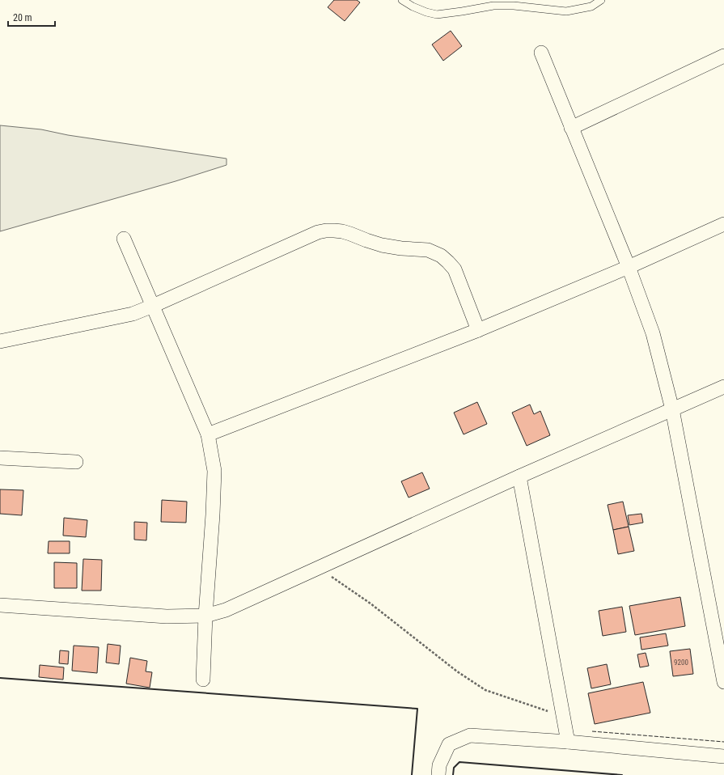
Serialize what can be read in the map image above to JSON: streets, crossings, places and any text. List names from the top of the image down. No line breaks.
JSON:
{"house_numbers":["9200"],"scale_bar":"20 m"}
